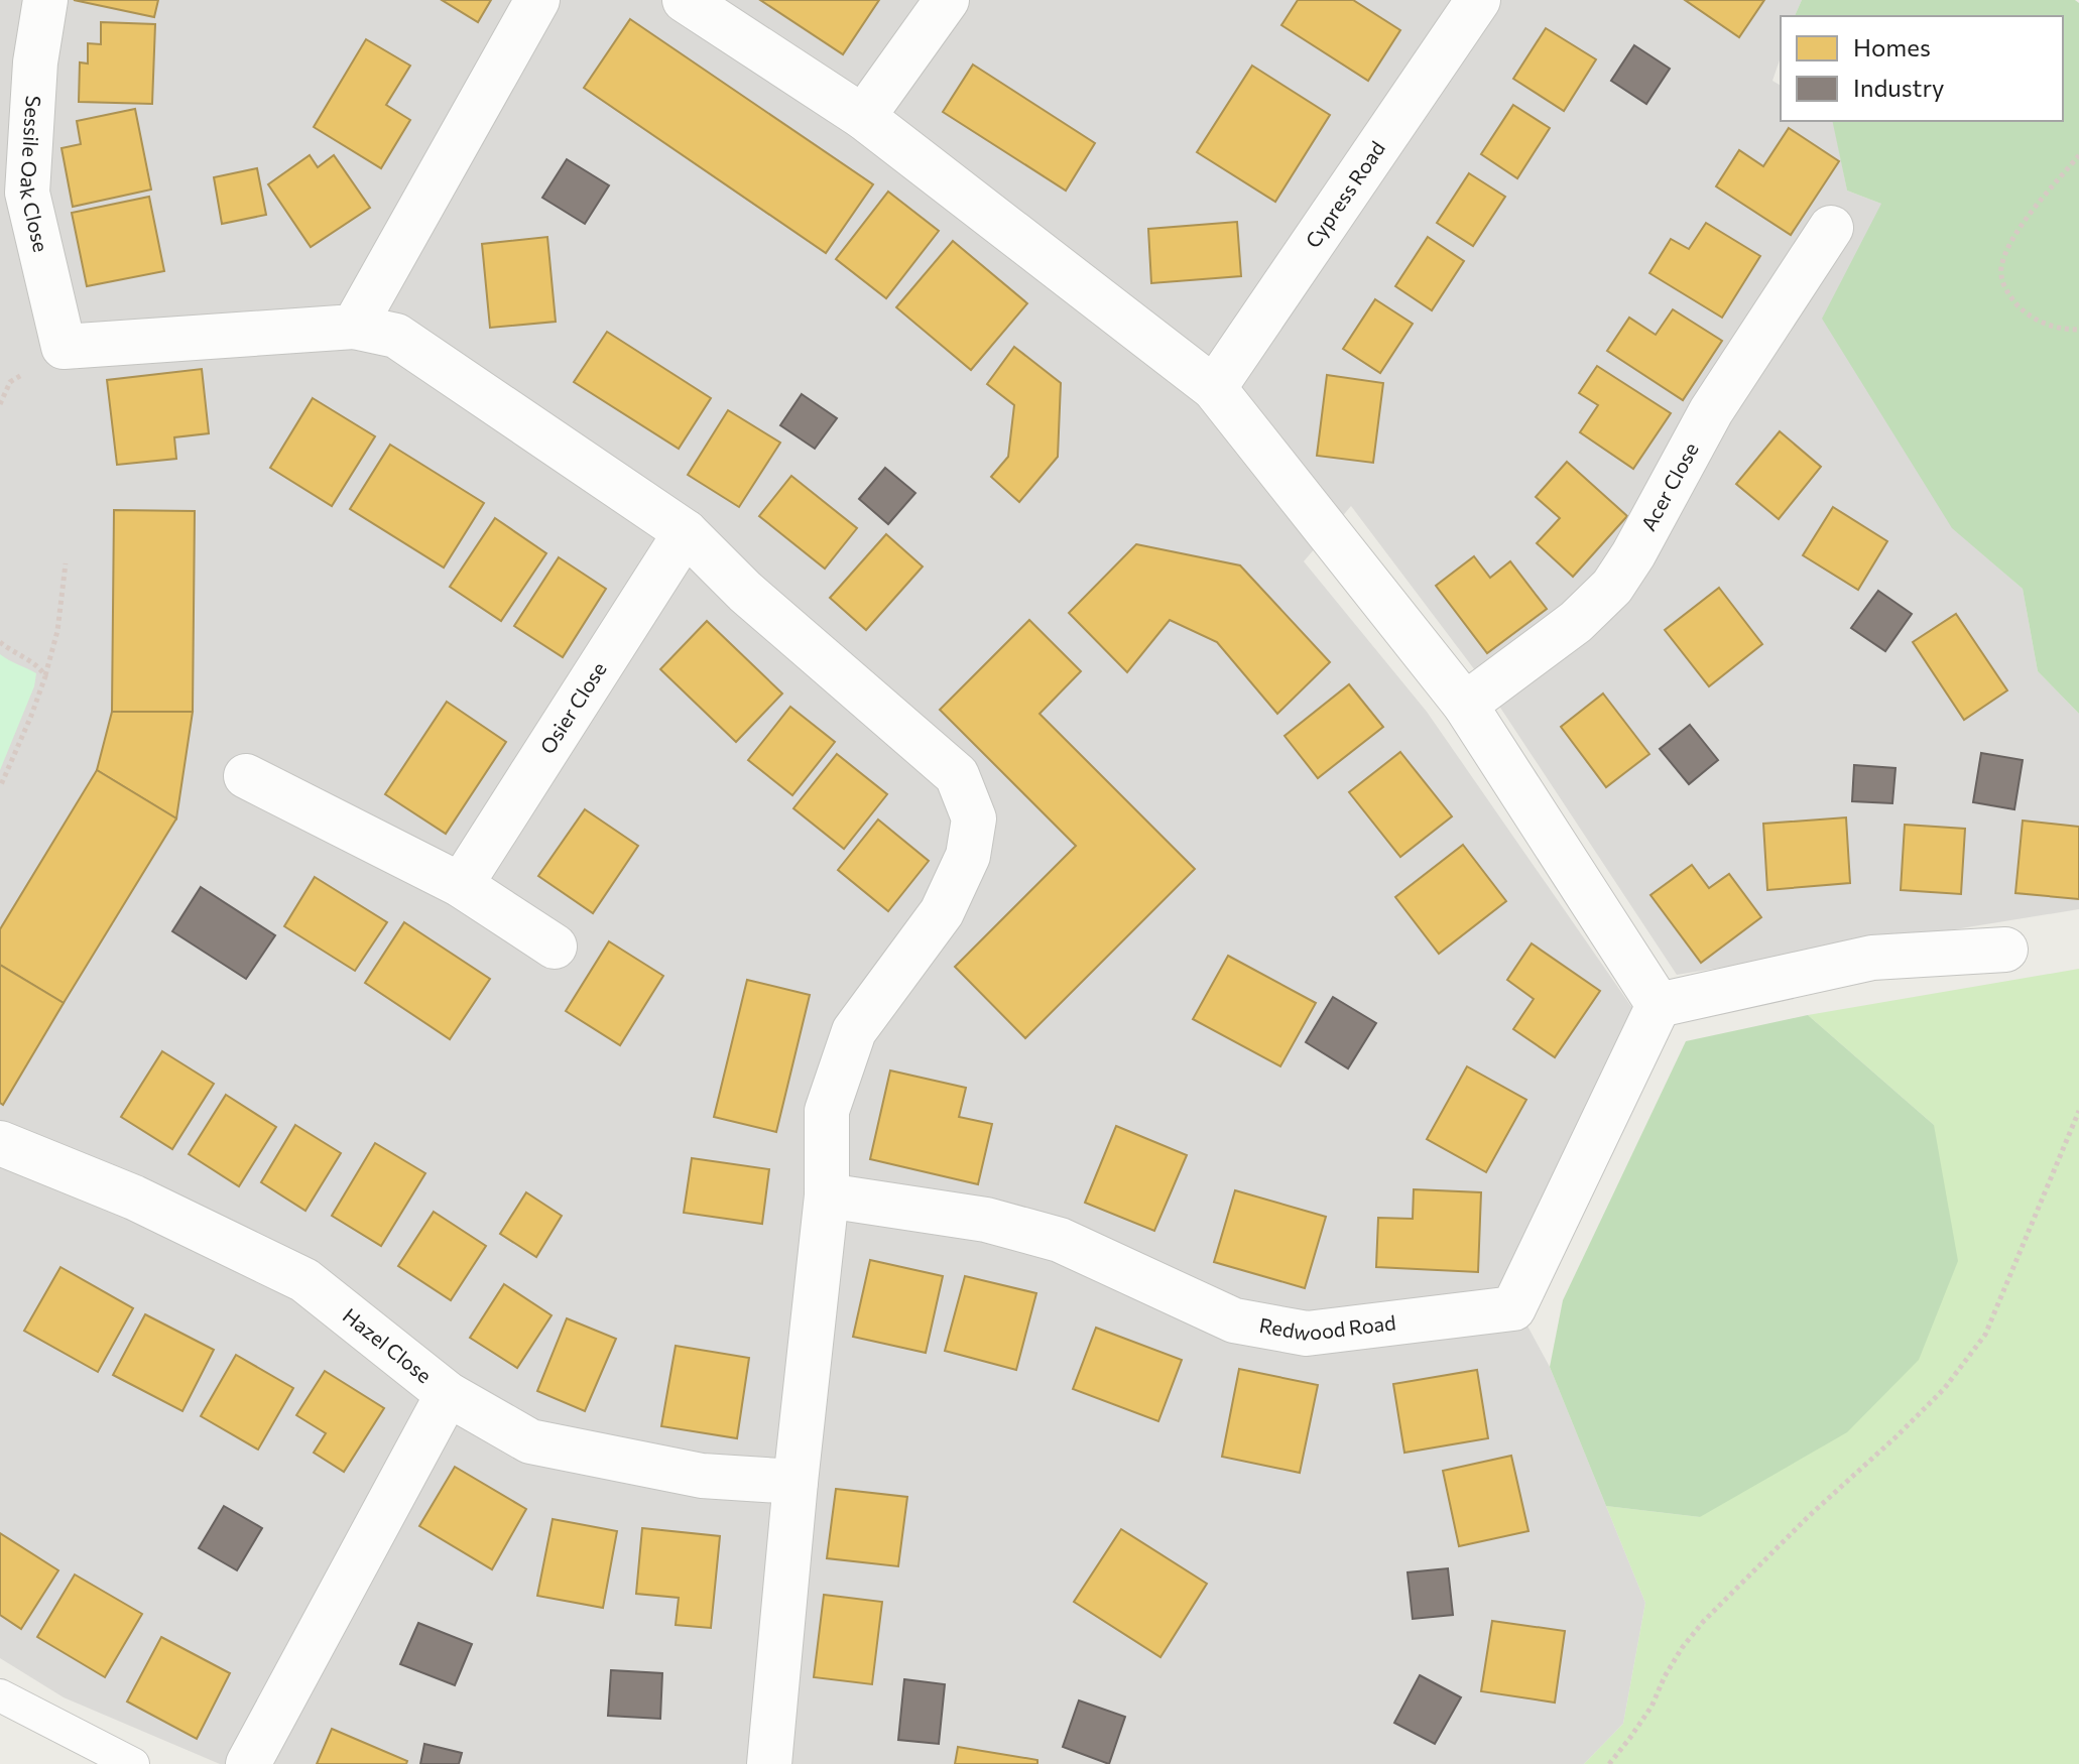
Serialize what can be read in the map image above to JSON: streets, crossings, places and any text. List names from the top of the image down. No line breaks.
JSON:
{"streets":{"street":["Sessile Oak Close","Cypress Road","Acer Close","Osier Close","Redwood Road","Hazel Close"]},"legend":["Homes","Industry"]}
